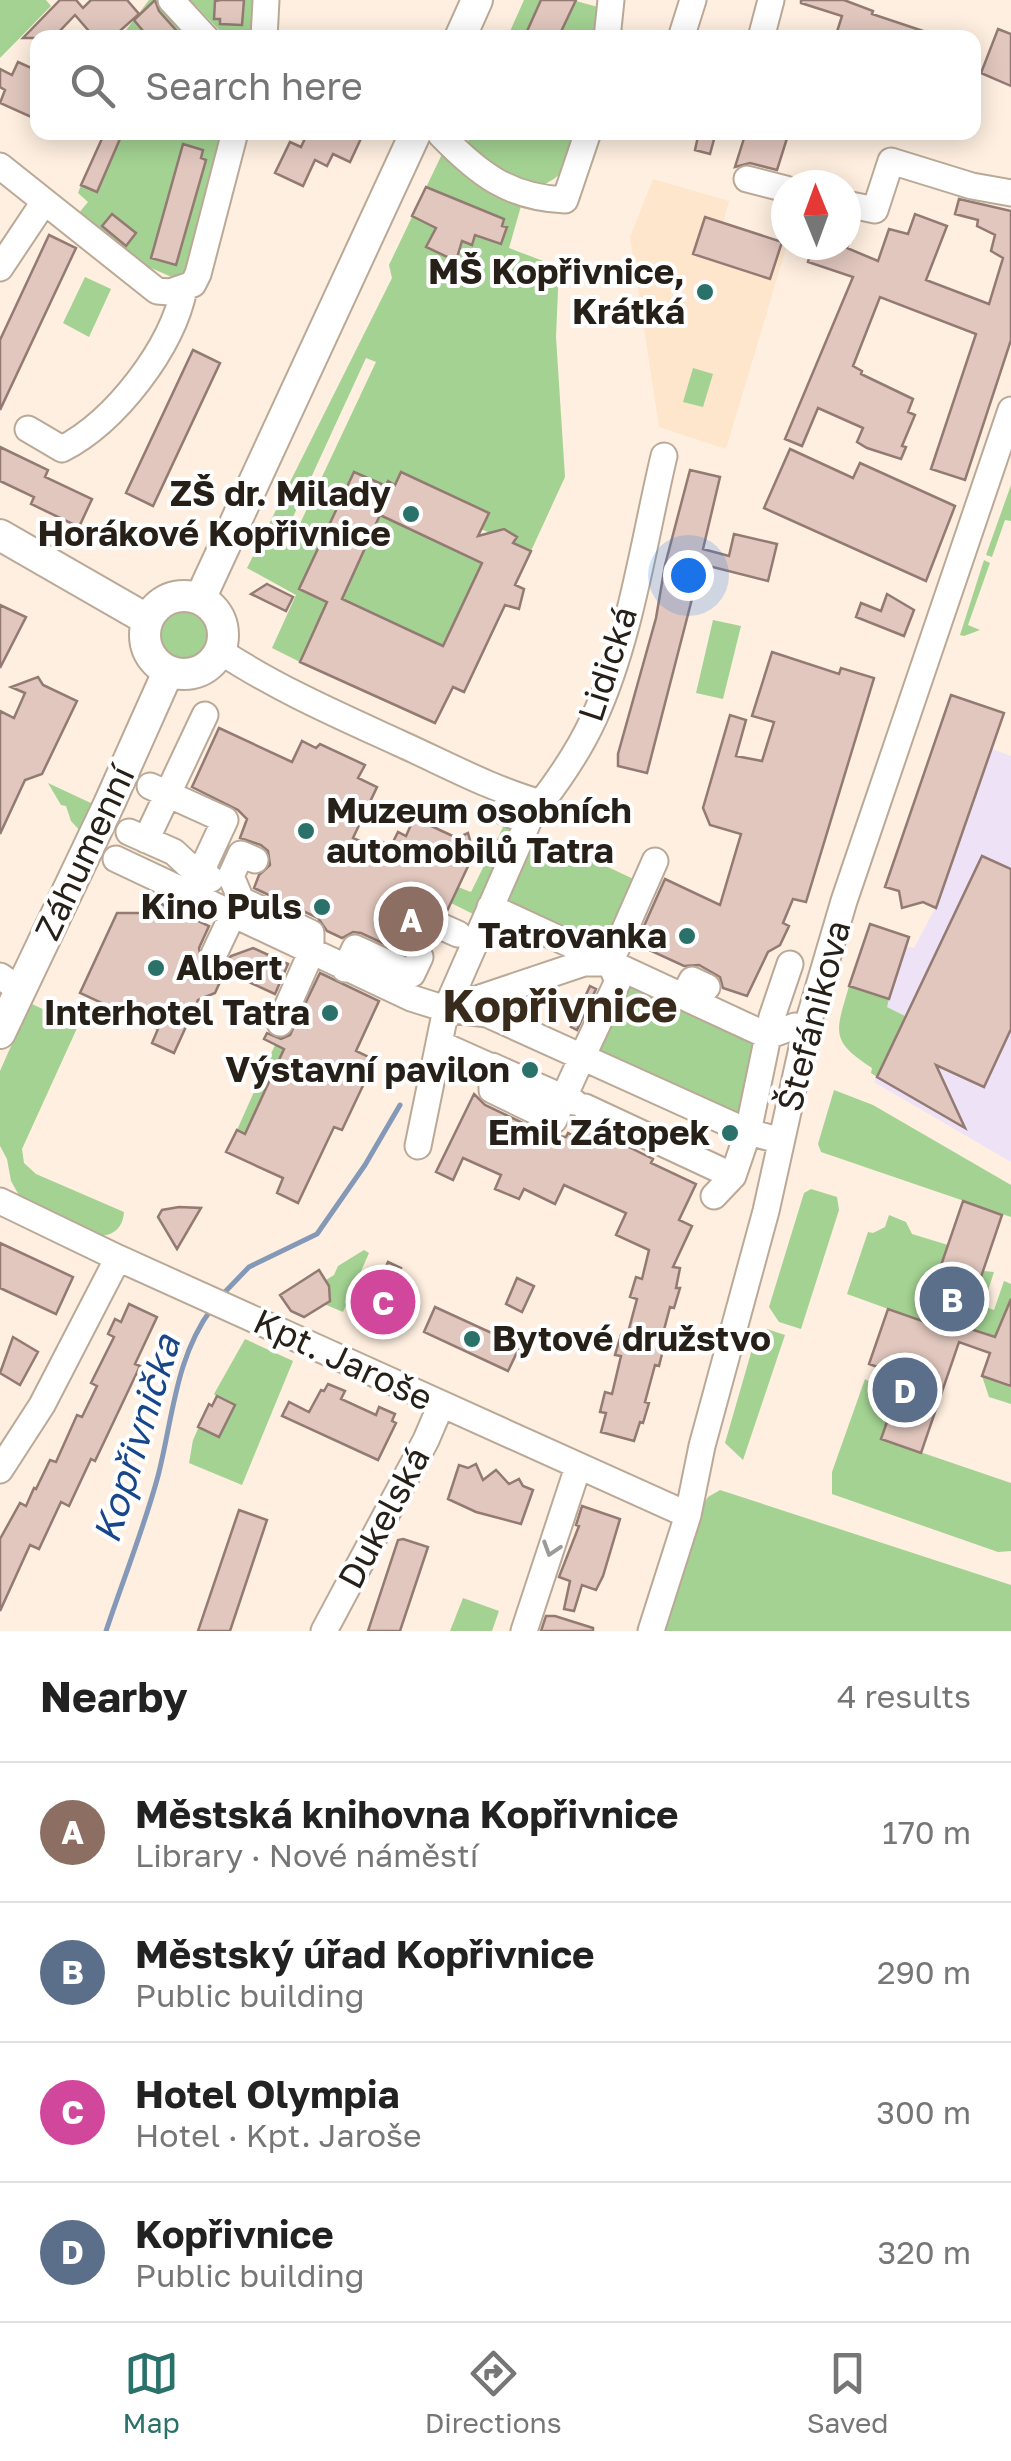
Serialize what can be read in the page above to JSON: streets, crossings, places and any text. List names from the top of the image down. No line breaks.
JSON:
{"streets":{"main road":["Záhumenní"],"street":["Lidická","Štefánikova","Kpt. Jaroše","Dukelská"]},"crossings":[["Lidická","Záhumenní"],["Štefánikova","Kpt. Jaroše"],["Kpt. Jaroše","Dukelská"]],"districts":["Kopřivnice"],"water":["Kopřivnička"],"places":["MŠ Kopřivnice, Krátká","ZŠ dr. Milady Horákové Kopřivnice","Muzeum osobních automobilů Tatra","Kino Puls","Tatrovanka","Albert","Interhotel Tatra","Výstavní pavilon","Emil Zátopek","Bytové družstvo"],"north":"top","page":{"search":"Search here","pins":["A","B","C","D"],"heading":["Nearby","4 results"],"list":[{"mark":"A","name":"Městská knihovna Kopřivnice","note":"Library · Nové náměstí","value":"170 m"},{"mark":"B","name":"Městský úřad Kopřivnice","note":"Public building","value":"290 m"},{"mark":"C","name":"Hotel Olympia","note":"Hotel · Kpt. Jaroše","value":"300 m"},{"mark":"D","name":"Kopřivnice","note":"Public building","value":"320 m"}],"nav":["Map","Directions","Saved"]}}
